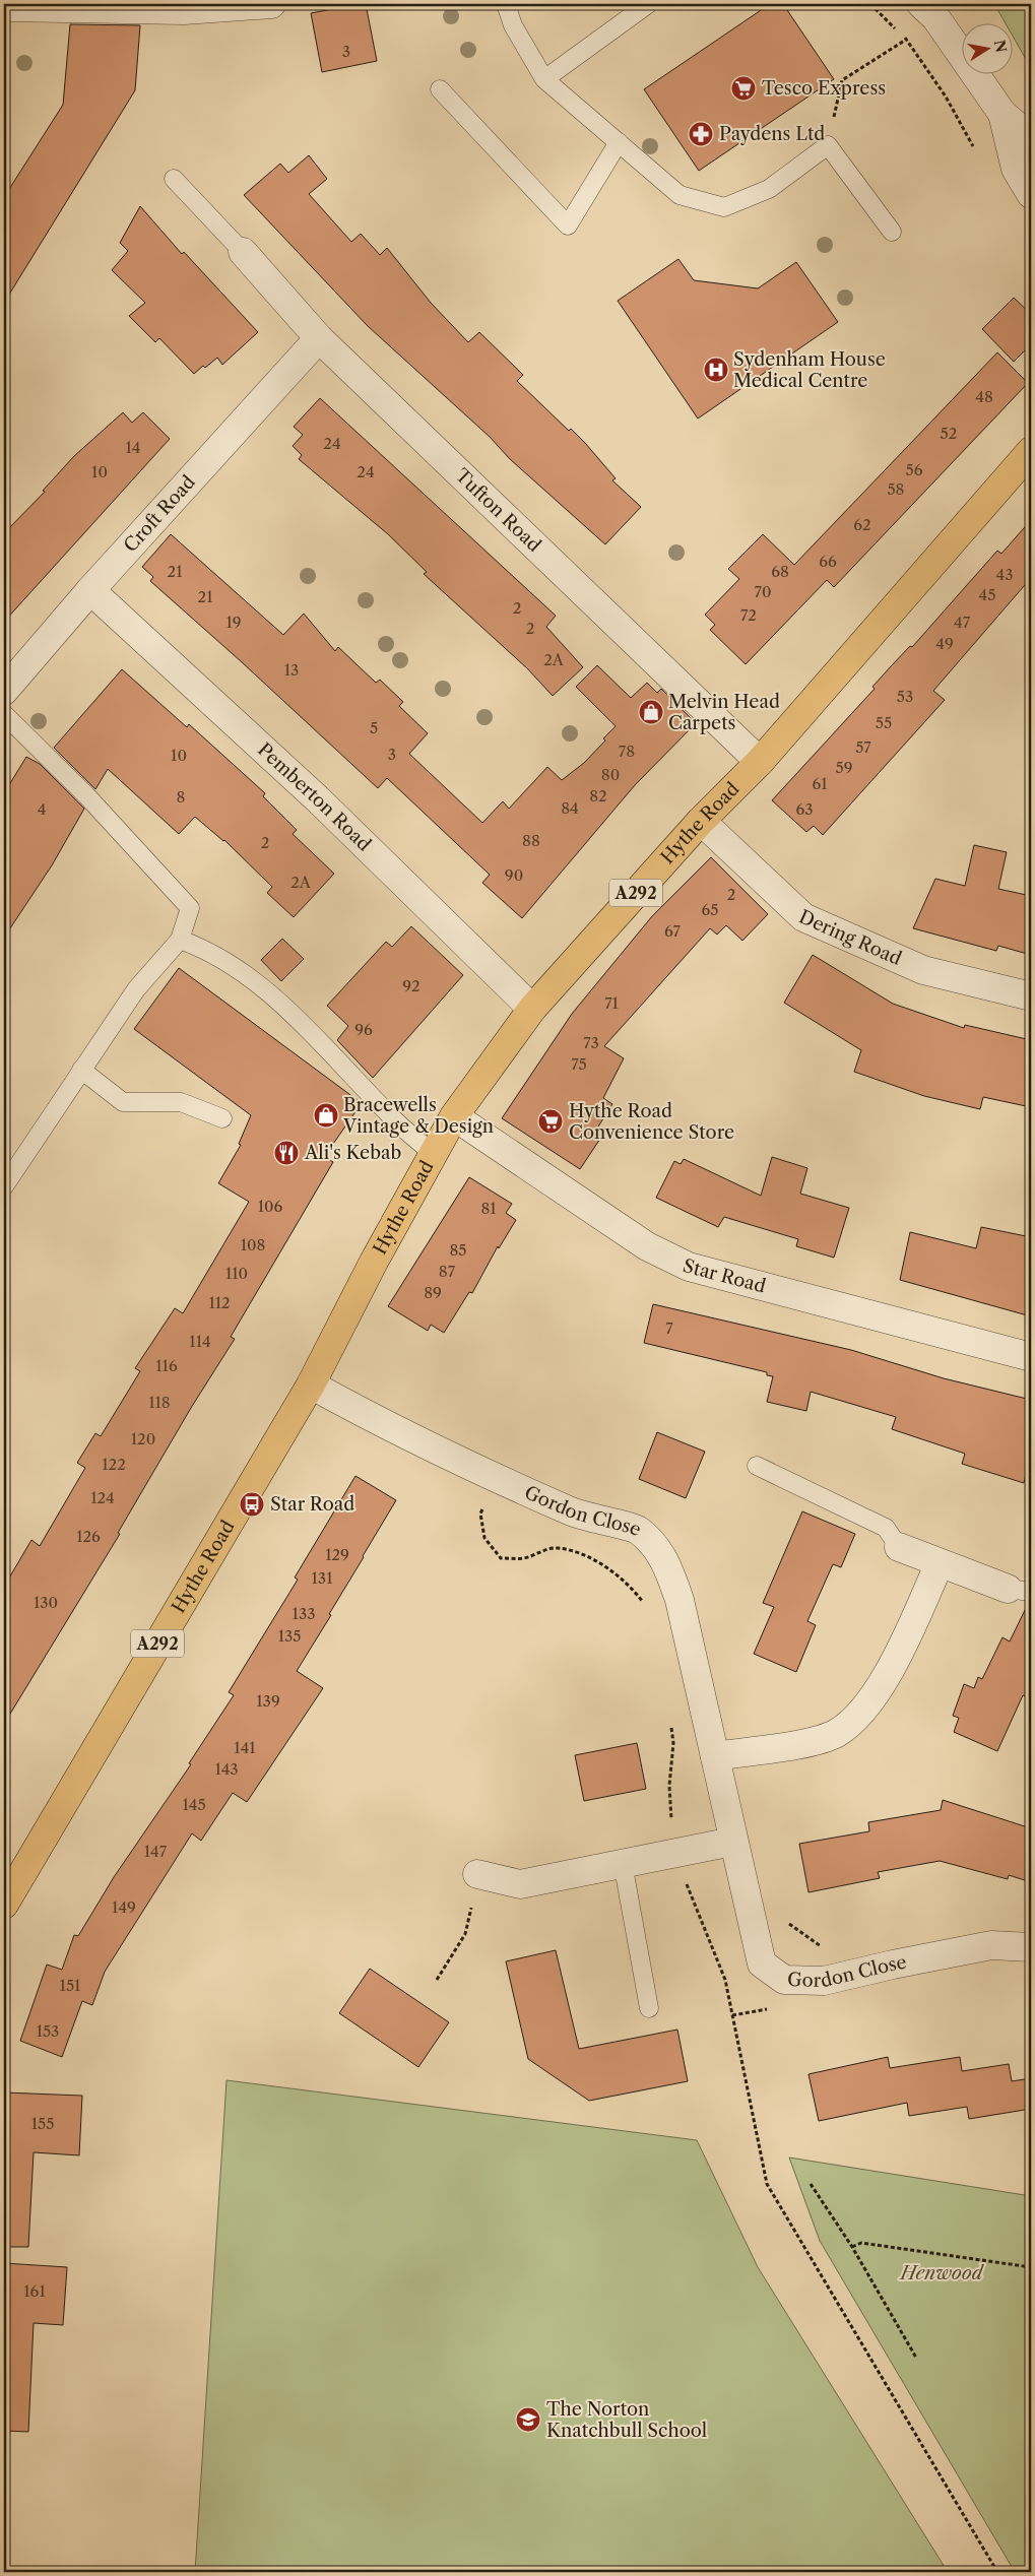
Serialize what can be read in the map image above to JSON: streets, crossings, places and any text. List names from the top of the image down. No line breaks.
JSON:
{"streets":{"main road":["Hythe Road","A292"],"street":["Tufton Road","Croft Road","Pemberton Road","Dering Road","Star Road","Gordon Close"]},"crossings":[["Tufton Road","Croft Road"],["Tufton Road","Hythe Road"],["Croft Road","Pemberton Road"],["Pemberton Road","Hythe Road"],["Hythe Road","Dering Road"],["Hythe Road","Star Road"],["Hythe Road","Gordon Close"]],"parks":["Henwood"],"places":{"supermarket":["Tesco Express","Hythe Road Convenience Store"],"pharmacy":["Paydens Ltd"],"hospital":["Sydenham House Medical Centre"],"shop":["Melvin Head Carpets","Bracewells Vintage & Design"],"restaurant":["Ali's Kebab"],"bus stop":["Star Road"],"school or university":["The Norton Knatchbull School"]},"house_numbers":["3","48","52","24","14","56","10","24","58","62","66","21","68","43","70","45","21","2","72","19","47","2","49","2A","13","53","55","5","57","78","3","10","59","80","61","82","8","84","4","63","88","2","90","2A","2","65","67","92","71","96","73","75","106","81","108","85","87","110","89","112","7","114","116","118","120","122","124","126","129","131","130","133","135","139","141","143","145","147","149","151","153","155","161"],"north":"right"}
